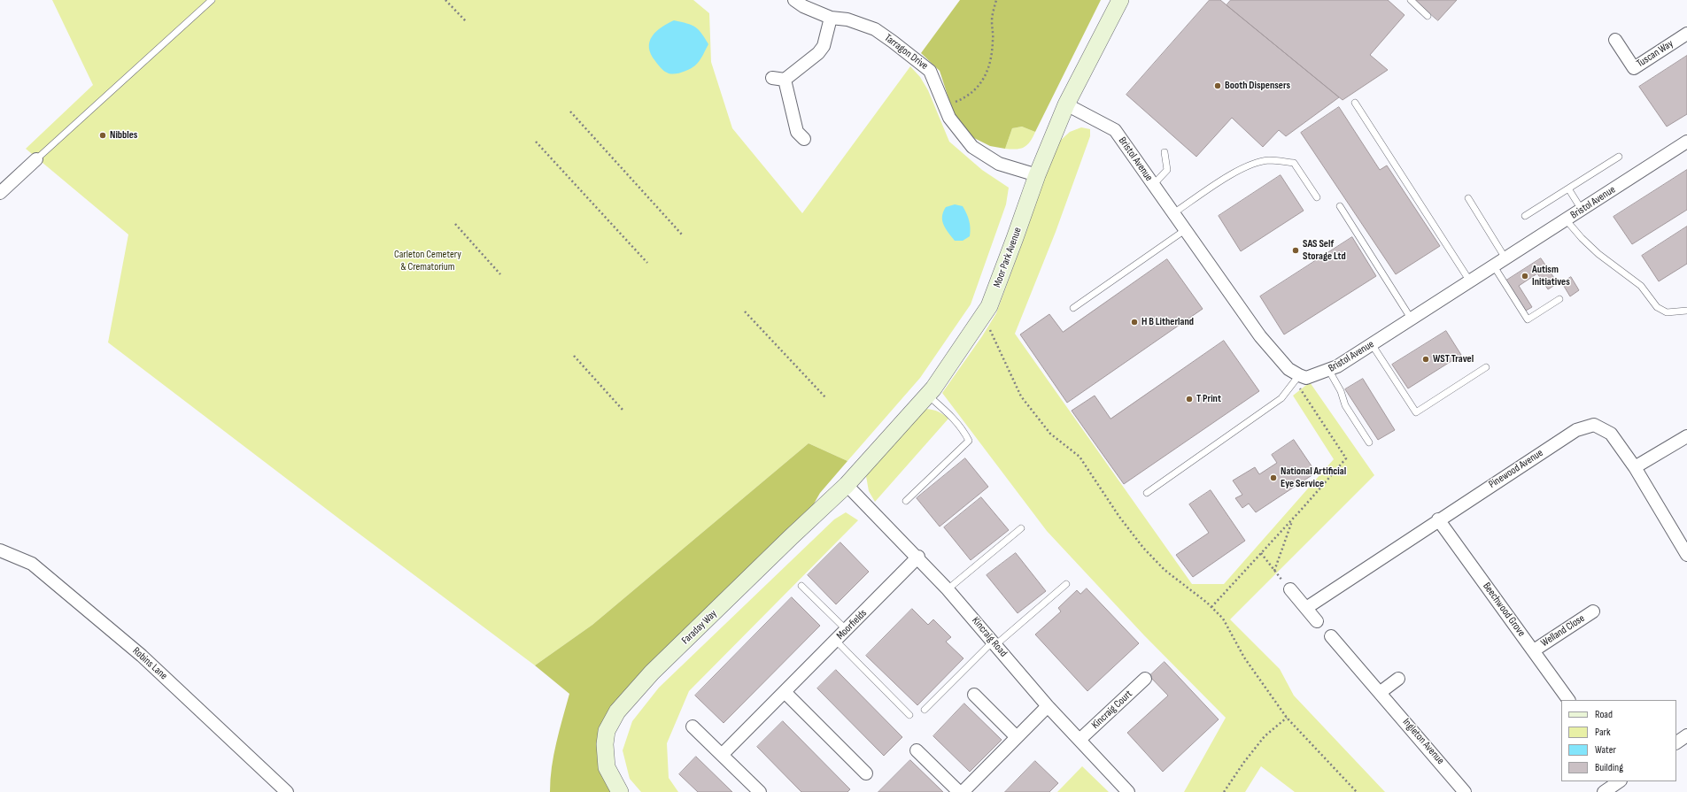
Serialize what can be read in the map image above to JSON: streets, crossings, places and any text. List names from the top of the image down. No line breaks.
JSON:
{"streets":{"street":["Tarragon Drive","Tuscan Way","Bristol Avenue","Moor Park Avenue","Pinewood Avenue","Beechwood Grove","Moorfields","Faraday Way","Welland Close","Kincraig Road","Robins Lane","Kincraig Court","Ingleton Avenue"]},"crossings":[["Tarragon Drive","Moor Park Avenue"],["Bristol Avenue","Moor Park Avenue"],["Moor Park Avenue","Faraday Way"],["Moor Park Avenue","Kincraig Road"],["Pinewood Avenue","Beechwood Grove"],["Beechwood Grove","Welland Close"],["Moorfields","Kincraig Road"],["Faraday Way","Kincraig Road"],["Kincraig Road","Kincraig Court"]],"parks":["Carleton Cemetery & Crematorium"],"places":["Booth Dispensers","Nibbles","SAS Self Storage Ltd","Autism Initiatives","H B Litherland","WST Travel","T Print","National Artificial Eye Service"],"legend":["Road","Park","Water","Building"]}
